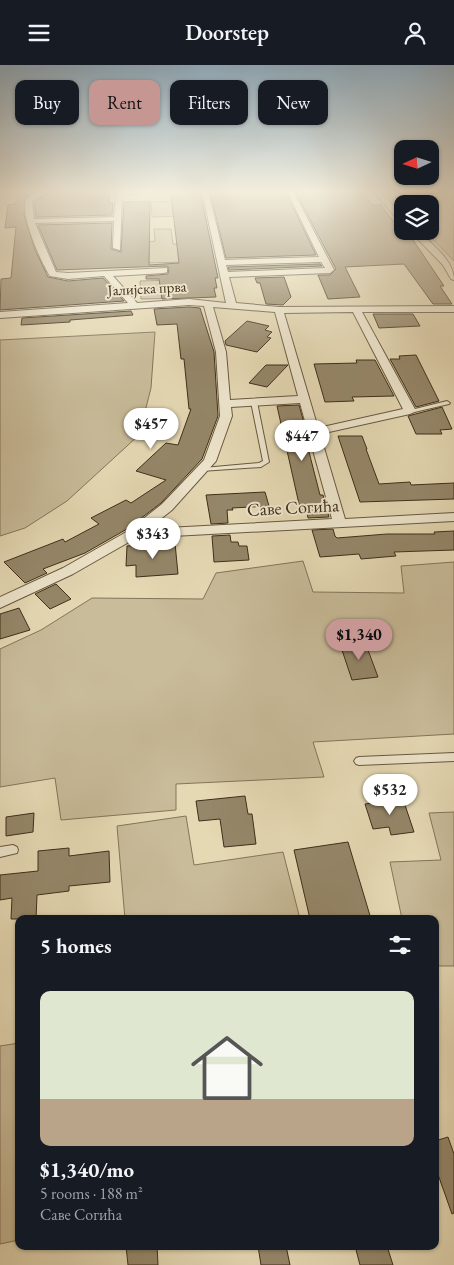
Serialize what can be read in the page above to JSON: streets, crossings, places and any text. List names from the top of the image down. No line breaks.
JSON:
{"streets":{"street":["Јалијска прва","Саве Согића"]},"crossings":[["Јалијска прва","Саве Согића"]],"north":"left","page":{"header":"Doorstep","chip":["Buy","Rent","Filters","New"],"price":["$457","$447","$343","$1,340","$532"],"heading":"5 homes","list":[{"name":"$1,340/mo","note":"5 rooms · 188 m² · Саве Согића"}]}}
